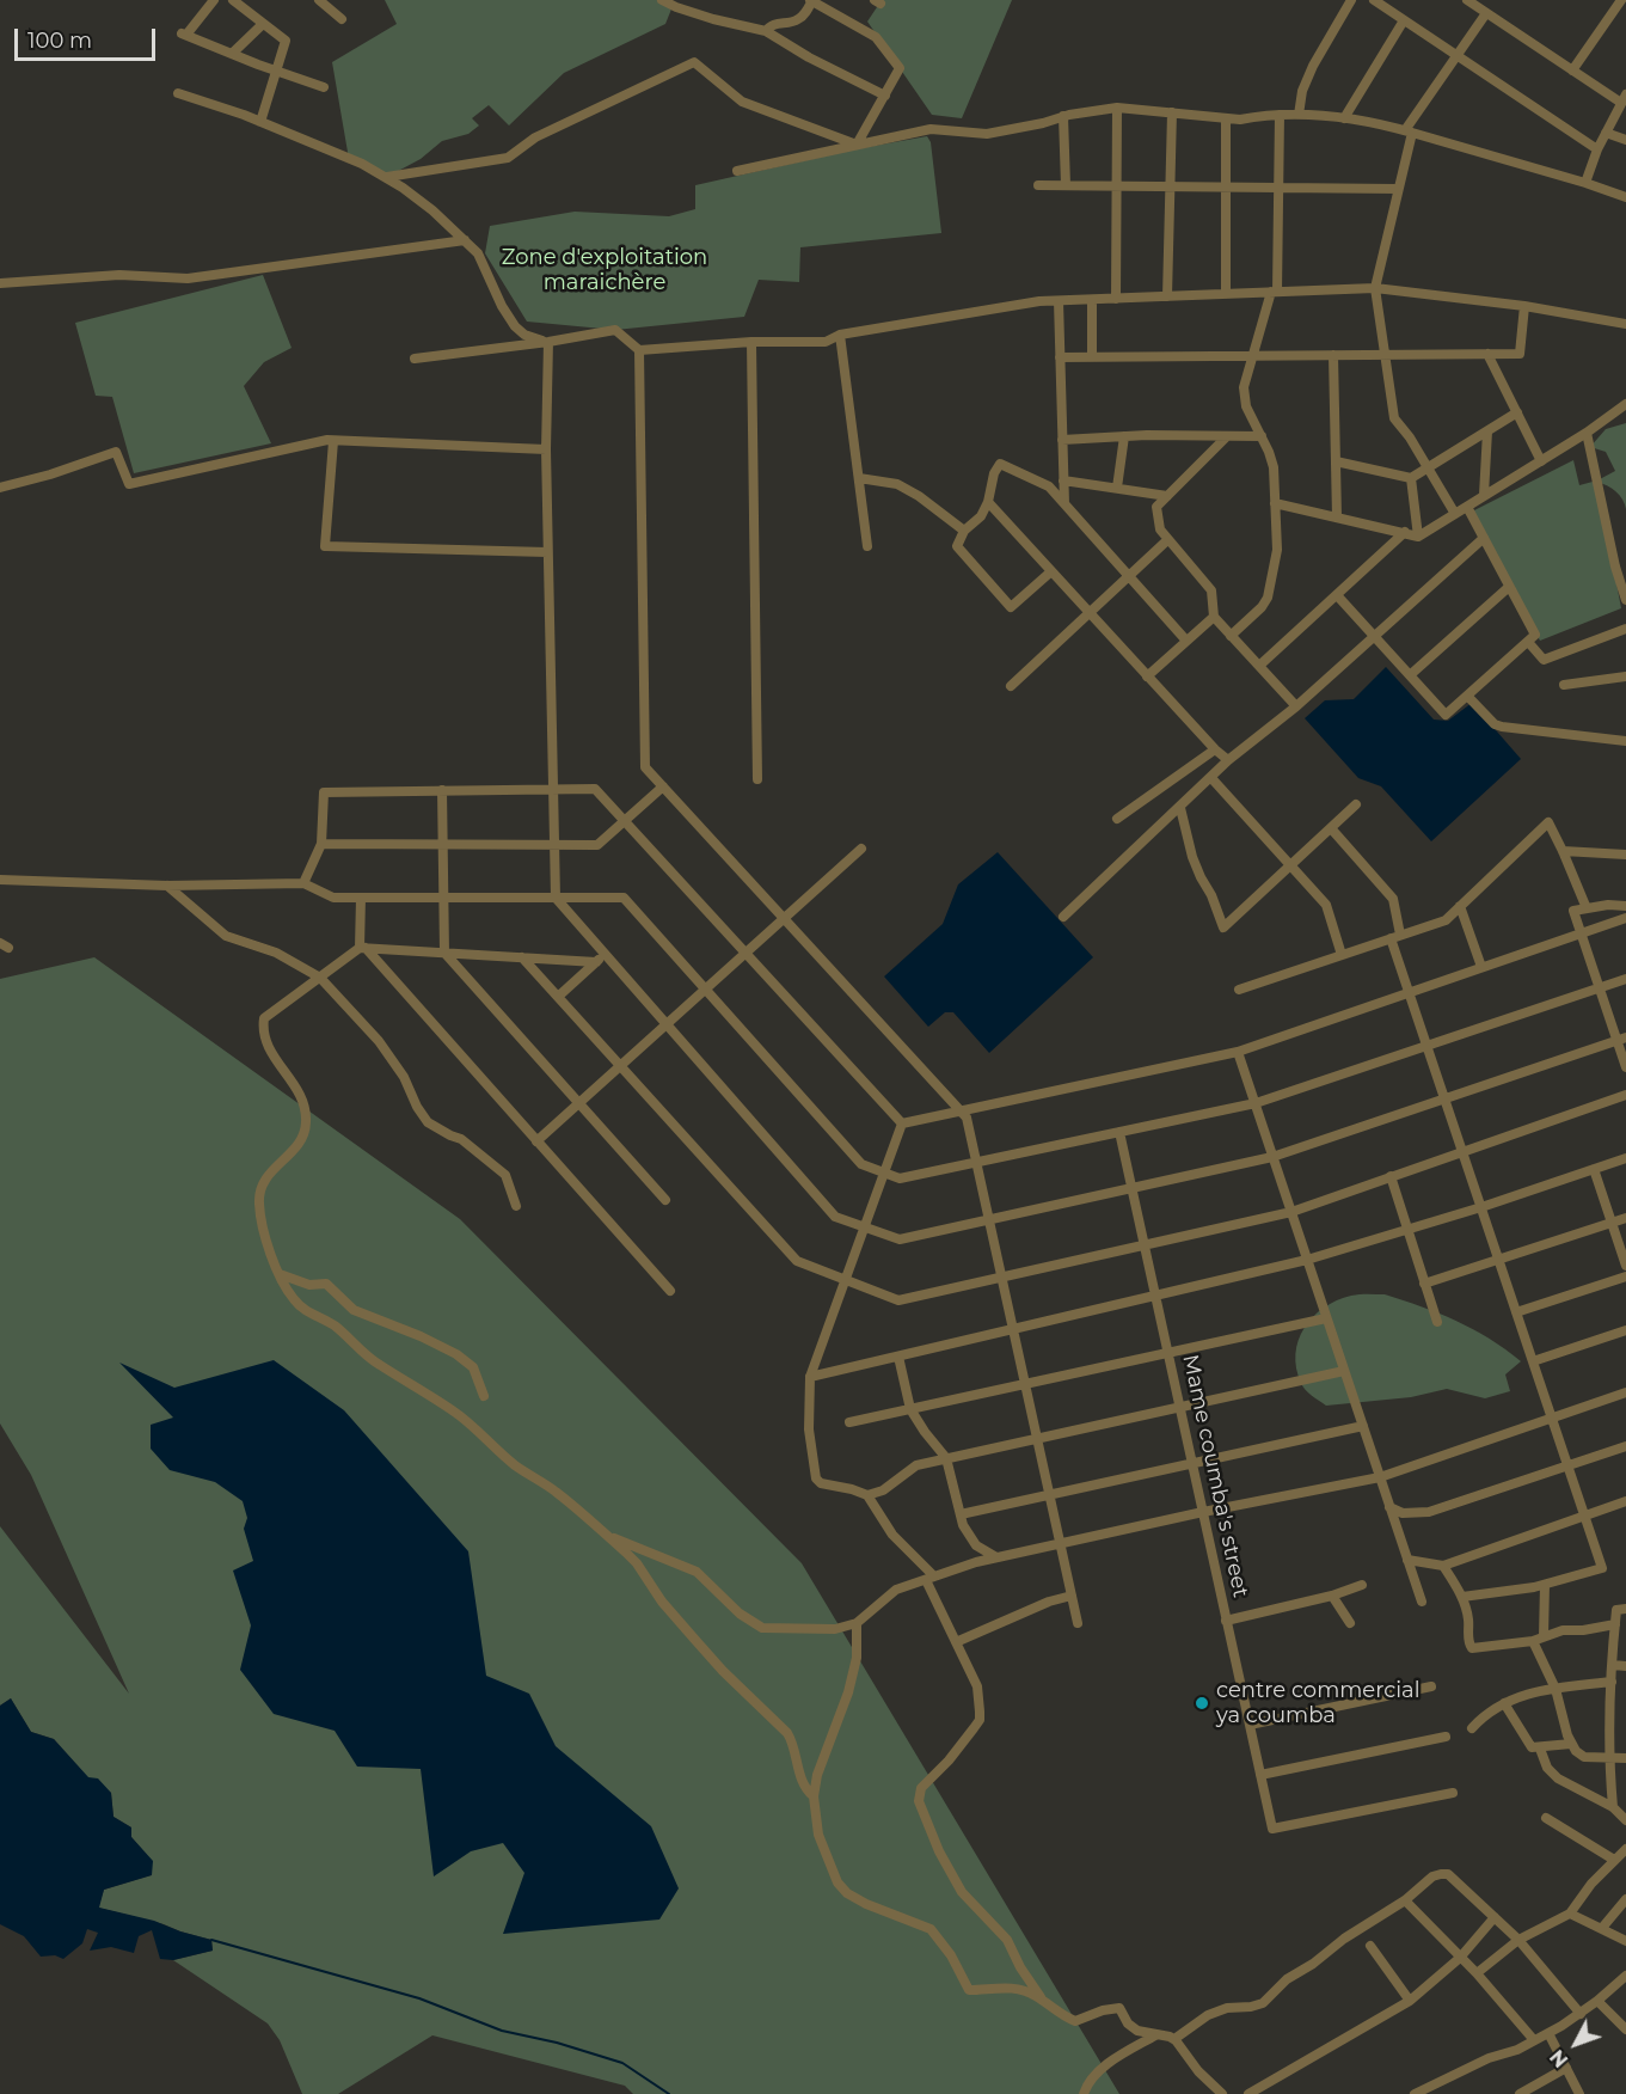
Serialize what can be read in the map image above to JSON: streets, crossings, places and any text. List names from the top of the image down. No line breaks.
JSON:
{"streets":{"street":["Mame coumba's street"]},"parks":["Zone d'exploitation maraichère"],"places":["centre commercial ya coumba"],"scale_bar":"100 m","north":"bottom left"}
